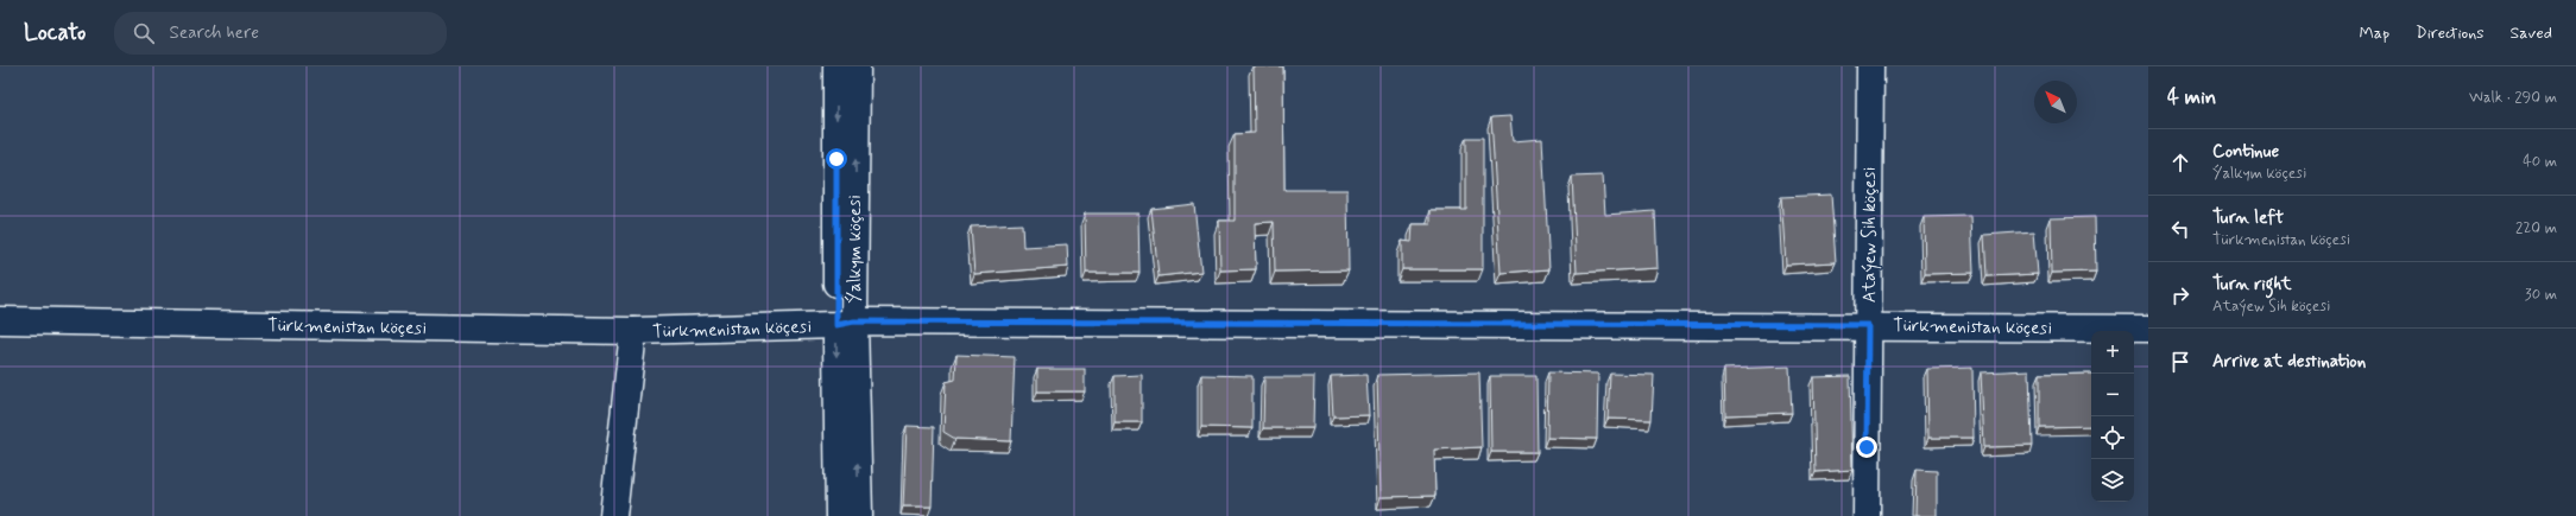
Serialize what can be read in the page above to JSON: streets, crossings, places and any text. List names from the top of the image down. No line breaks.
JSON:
{"streets":{"street":["Ataýew Sih köçesi","Ýalkym köçesi","Türkmenistan köçesi"]},"crossings":[["Ataýew Sih köçesi","Türkmenistan köçesi"],["Ýalkym köçesi","Türkmenistan köçesi"]],"north":"top left","page":{"header":"Locato","search":"Search here","nav":["Map","Directions","Saved"],"heading":["4 min","Walk · 290 m"],"list":[["Continue","Ýalkym köçesi","40 m"],["Turn left","Türkmenistan köçesi","220 m"],["Turn right","Ataýew Sih köçesi","30 m"],"Arrive at destination"],"map_buttons":["+","−"]}}
